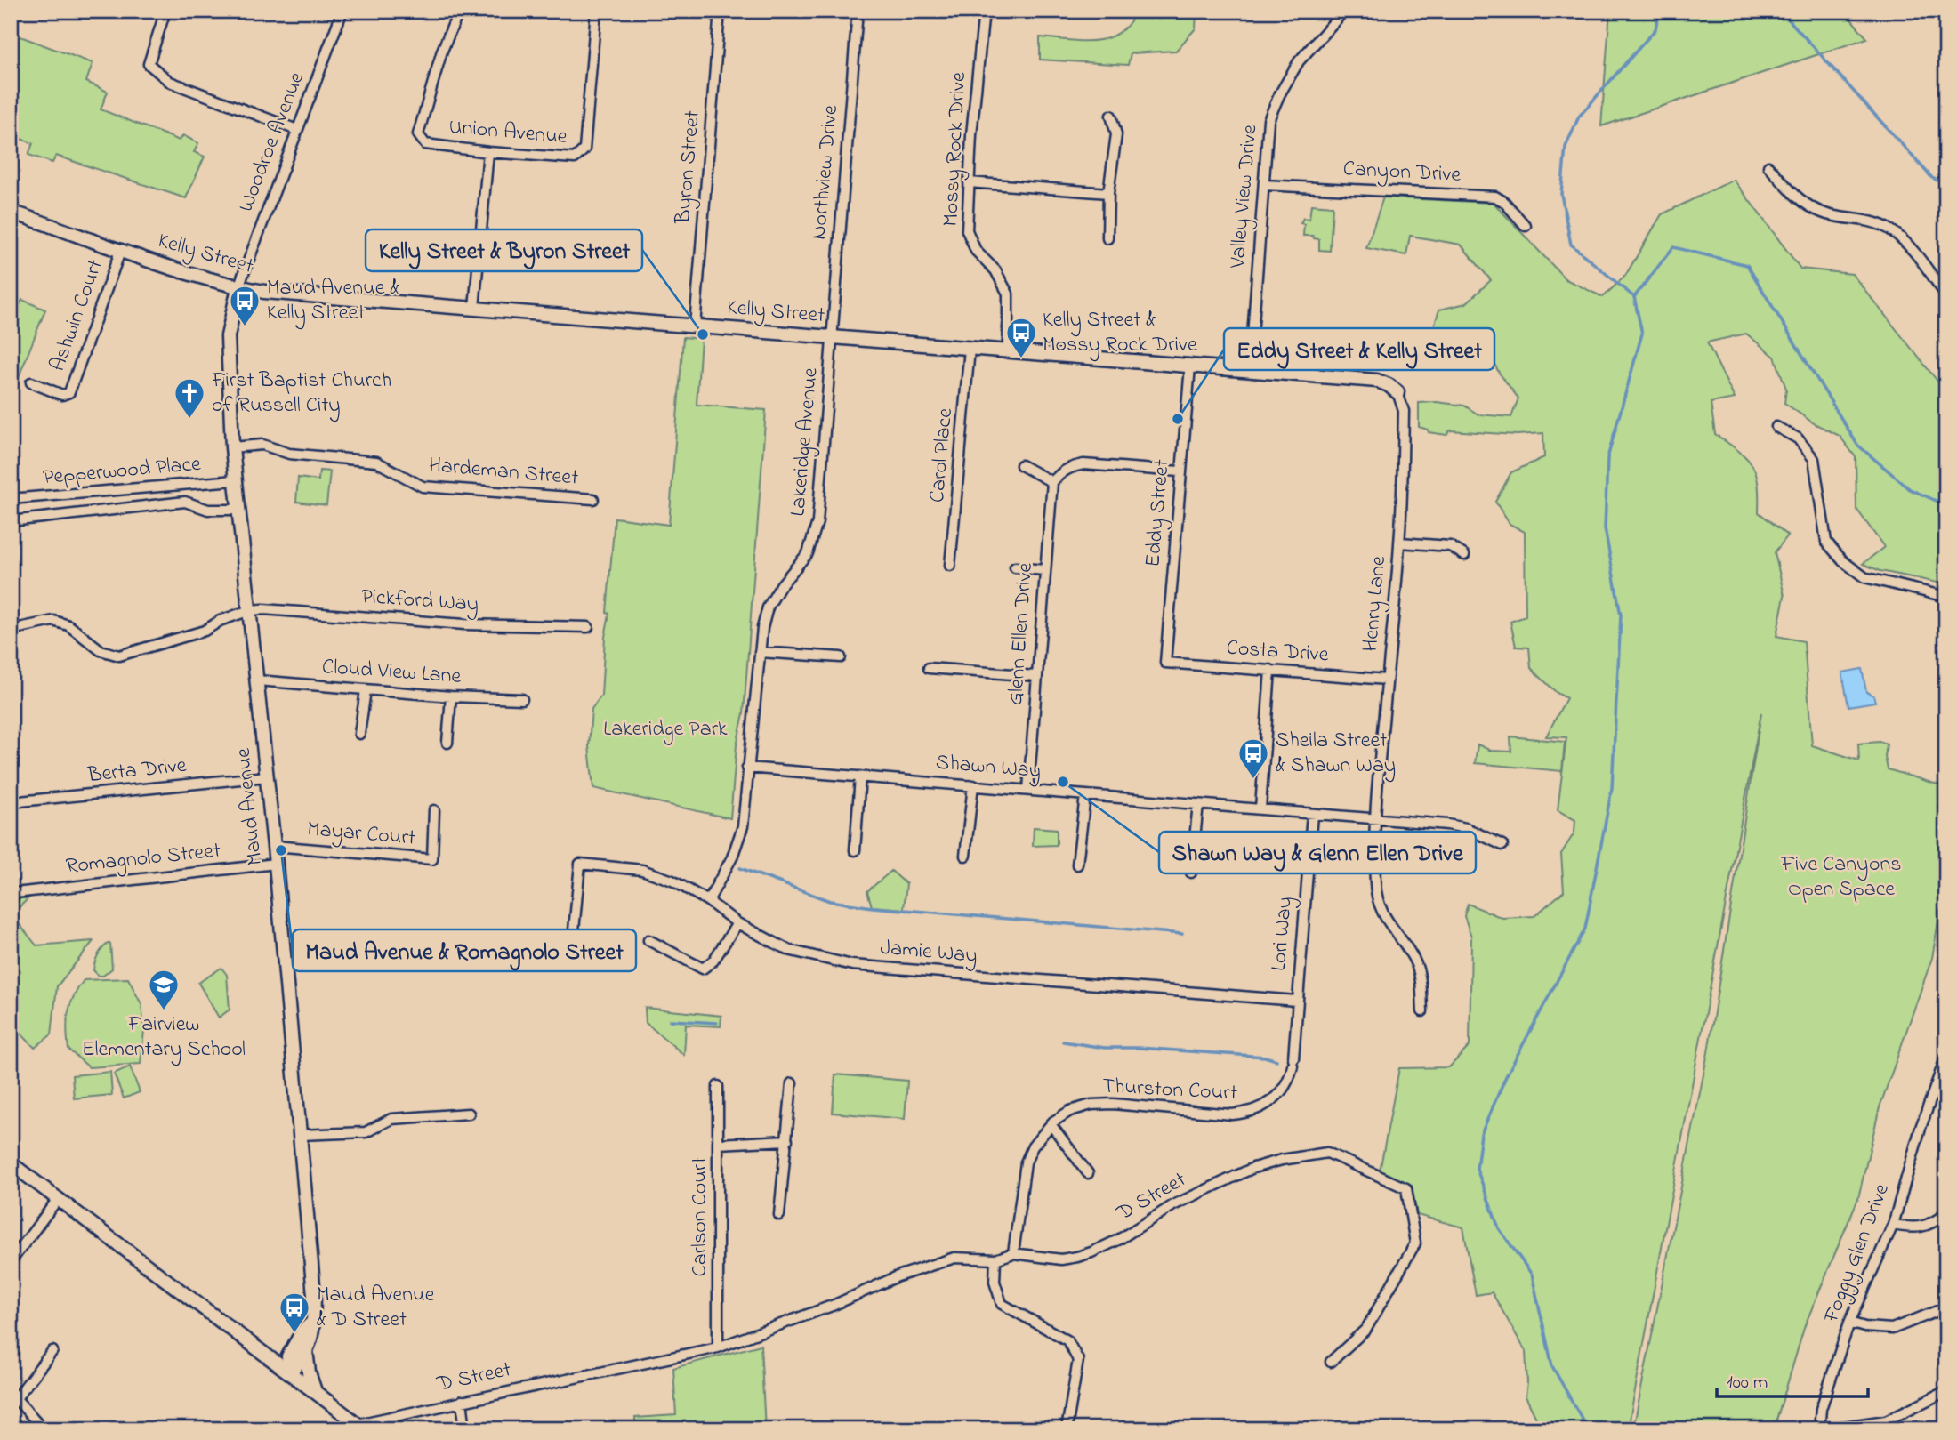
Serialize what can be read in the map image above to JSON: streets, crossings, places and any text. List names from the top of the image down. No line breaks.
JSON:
{"streets":{"street":["Union Avenue","Woodroe Avenue","Mossy Rock Drive","Byron Street","Northview Drive","Canyon Drive","Valley View Drive","Kelly Street","Ashwin Court","Lakeridge Avenue","Carol Place","Pepperwood Place","Hardeman Street","Eddy Street","Pickford Way","Henry Lane","Glenn Ellen Drive","Costa Drive","Cloud View Lane","Shawn Way","Berta Drive","Maud Avenue","Mayar Court","Romagnolo Street","Lori Way","Jamie Way","Thurston Court","D Street","Carlson Court","Foggy Glen Drive"]},"crossings":[["Woodroe Avenue","Kelly Street"],["Woodroe Avenue","Maud Avenue"],["Mossy Rock Drive","Kelly Street"],["Byron Street","Kelly Street"],["Northview Drive","Kelly Street"],["Northview Drive","Lakeridge Avenue"],["Canyon Drive","Valley View Drive"],["Valley View Drive","Kelly Street"],["Kelly Street","Ashwin Court"],["Kelly Street","Lakeridge Avenue"],["Kelly Street","Carol Place"],["Kelly Street","Eddy Street"],["Kelly Street","Henry Lane"],["Kelly Street","Maud Avenue"],["Lakeridge Avenue","Shawn Way"],["Lakeridge Avenue","Jamie Way"],["Pepperwood Place","Maud Avenue"],["Hardeman Street","Maud Avenue"],["Eddy Street","Costa Drive"],["Pickford Way","Maud Avenue"],["Henry Lane","Costa Drive"],["Henry Lane","Shawn Way"],["Glenn Ellen Drive","Shawn Way"],["Cloud View Lane","Maud Avenue"],["Shawn Way","Lori Way"],["Berta Drive","Maud Avenue"],["Maud Avenue","Mayar Court"],["Maud Avenue","Romagnolo Street"],["Maud Avenue","D Street"],["Lori Way","Jamie Way"],["Lori Way","Thurston Court"],["Thurston Court","D Street"],["D Street","Carlson Court"]],"parks":["Lakeridge Park","Five Canyons Open Space"],"places":{"bus stop":["Maud Avenue & Kelly Street","Kelly Street & Mossy Rock Drive","Sheila Street & Shawn Way","Maud Avenue & D Street"],"other":["Kelly Street & Byron Street","Eddy Street & Kelly Street","Shawn Way & Glenn Ellen Drive","Maud Avenue & Romagnolo Street"],"church":["First Baptist Church of Russell City"],"school or university":["Fairview Elementary School"]},"scale_bar":"100 m"}
